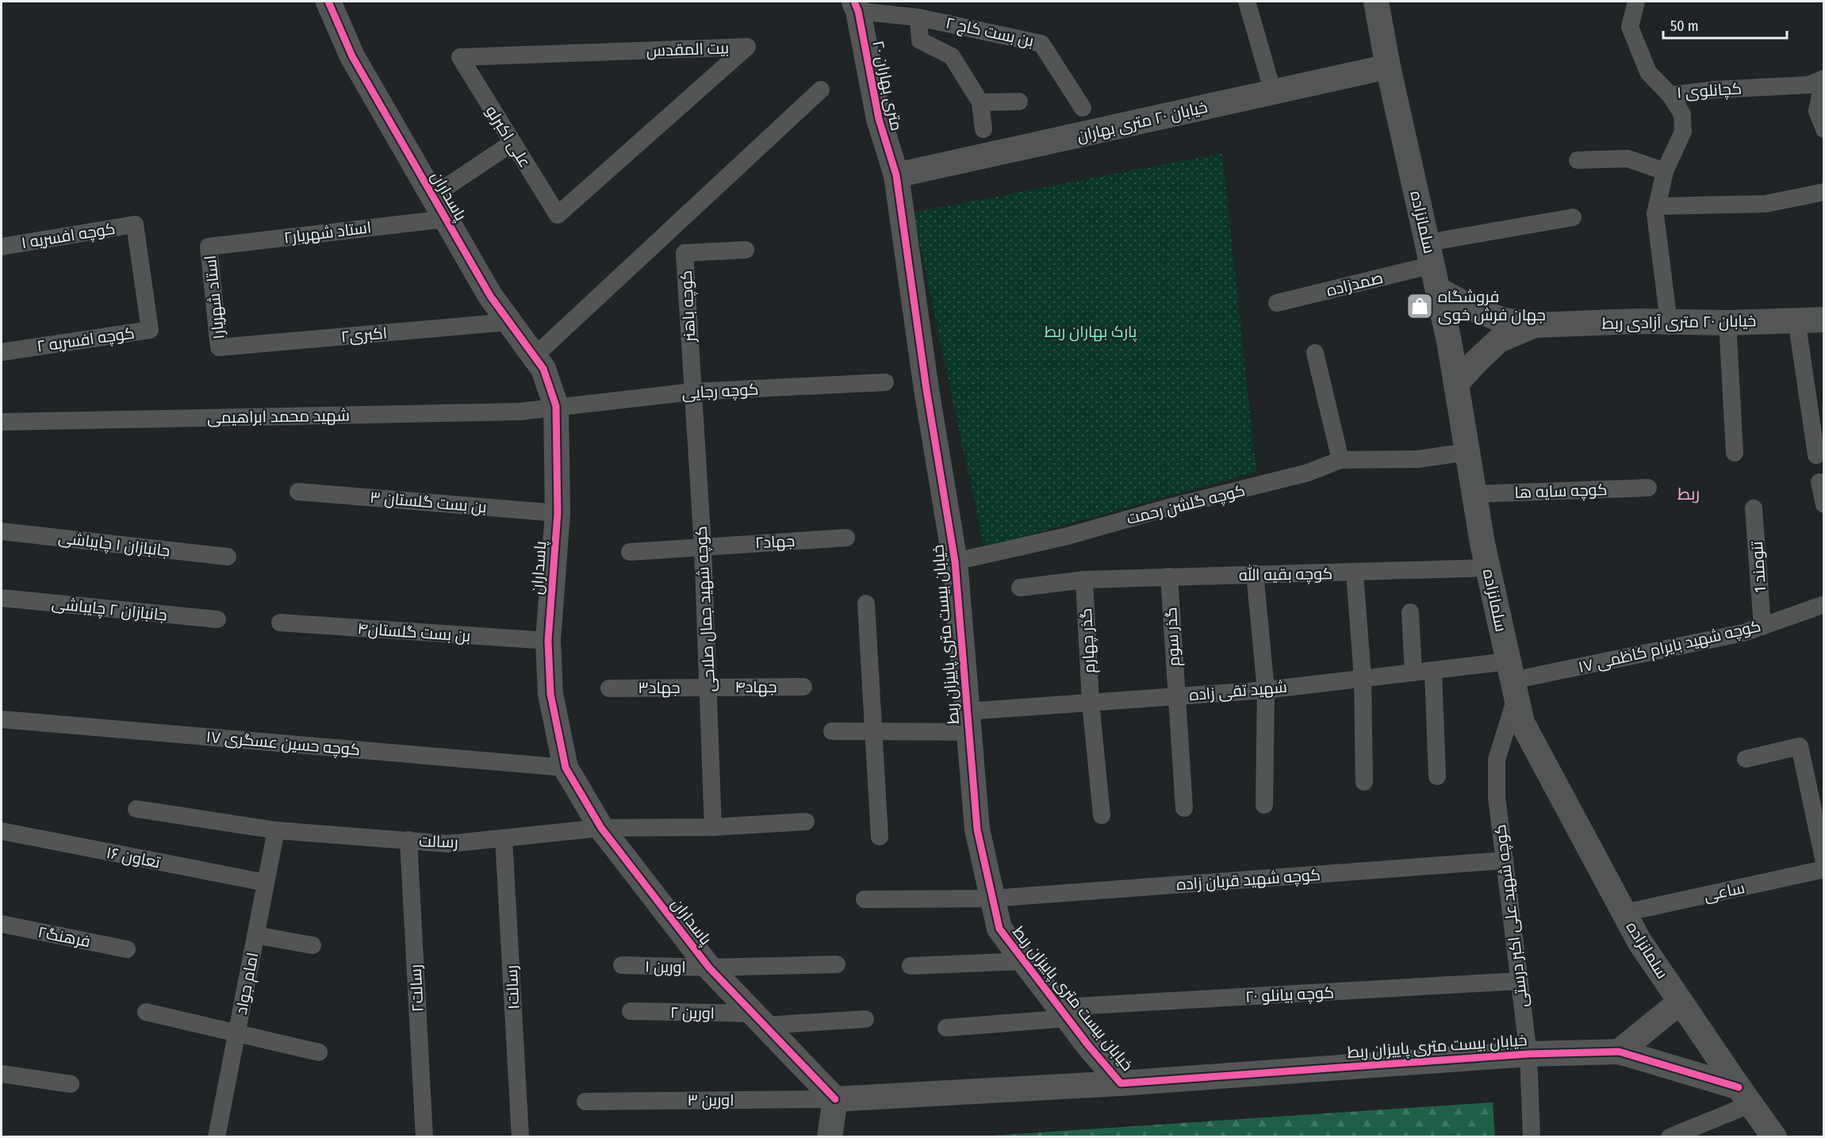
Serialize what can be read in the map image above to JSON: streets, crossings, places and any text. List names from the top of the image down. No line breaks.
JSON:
{"streets":{"street":["بن بست کاج ۲","بیت المقدس","۲۰ متری بهاران","کچانلوی ۱","خیابان ۲۰ متری بهاران","علی اکبرلو","پاسداران","سلمانزاده","استاد شهریار۲","کوچه افسریه ۱","صمدزاده","استاد شهریار۱","کوچه باهنر","خیابان ۲۰ متری آزادی ربط","اکبری۲","کوچه افسریه ۲","کوچه رجایی","شهید محمد ابراهیمی","کوچه سایه ها","بن بست گلستان ۳","کوچه گلشن رحمت","جهاد۲","جانبازان ۱ چایباشی","تنومند 1","کوچه بقیه الله","جانبازان ۲ چایباشی","کوچه شهید جمال صلاحی","بن بست گلستان۴","خیابان بیست متری پاییزان ربط","گذر سوم","گذر چهارم","کوچه شهید بایرام کاظمی ۱۷","جهاد۴","جهاد۳","شهید تقی زاده","کوچه حسین عسگری ۱۷","رسالت","تعاون ۱۶","کوچه شهید قربان زاده","ساعی","کوچه شهید علی اکبر درستی","فرهنگ۲","اورین ۱","امام جواد","رسالت۱","رسالت۲","کوچه بیانلو ۲۰","اورین ۲","اورین ۳"]},"crossings":[["بن بست کاج ۲","۲۰ متری بهاران"],["بیت المقدس","علی اکبرلو"],["۲۰ متری بهاران","خیابان ۲۰ متری بهاران"],["۲۰ متری بهاران","خیابان بیست متری پاییزان ربط"],["خیابان ۲۰ متری بهاران","سلمانزاده"],["خیابان ۲۰ متری بهاران","خیابان بیست متری پاییزان ربط"],["پاسداران","استاد شهریار۲"],["پاسداران","اکبری۲"],["پاسداران","کوچه رجایی"],["پاسداران","شهید محمد ابراهیمی"],["پاسداران","بن بست گلستان ۳"],["پاسداران","بن بست گلستان۴"],["پاسداران","کوچه حسین عسگری ۱۷"],["پاسداران","رسالت"],["پاسداران","اورین ۱"],["پاسداران","اورین ۲"],["پاسداران","اورین ۳"],["سلمانزاده","صمدزاده"],["سلمانزاده","کوچه سایه ها"],["سلمانزاده","کوچه گلشن رحمت"],["سلمانزاده","کوچه بقیه الله"],["سلمانزاده","خیابان بیست متری پاییزان ربط"],["سلمانزاده","کوچه شهید بایرام کاظمی ۱۷"],["سلمانزاده","شهید تقی زاده"],["سلمانزاده","ساعی"],["سلمانزاده","کوچه شهید علی اکبر درستی"],["استاد شهریار۲","استاد شهریار۱"],["کوچه افسریه ۱","کوچه افسریه ۲"],["استاد شهریار۱","اکبری۲"],["کوچه باهنر","کوچه رجایی"],["کوچه باهنر","کوچه شهید جمال صلاحی"],["کوچه رجایی","شهید محمد ابراهیمی"],["کوچه رجایی","کوچه شهید جمال صلاحی"],["کوچه گلشن رحمت","خیابان بیست متری پاییزان ربط"],["جهاد۲","کوچه شهید جمال صلاحی"],["تنومند 1","کوچه شهید بایرام کاظمی ۱۷"],["کوچه بقیه الله","گذر سوم"],["کوچه بقیه الله","گذر چهارم"],["کوچه شهید جمال صلاحی","جهاد۴"],["کوچه شهید جمال صلاحی","جهاد۳"],["کوچه شهید جمال صلاحی","رسالت"],["خیابان بیست متری پاییزان ربط","شهید تقی زاده"],["خیابان بیست متری پاییزان ربط","کوچه شهید قربان زاده"],["خیابان بیست متری پاییزان ربط","کوچه شهید علی اکبر درستی"],["خیابان بیست متری پاییزان ربط","کوچه بیانلو ۲۰"],["گذر سوم","شهید تقی زاده"],["گذر چهارم","شهید تقی زاده"],["کوچه شهید بایرام کاظمی ۱۷","شهید تقی زاده"],["کوچه شهید بایرام کاظمی ۱۷","کوچه شهید علی اکبر درستی"],["جهاد۴","جهاد۳"],["شهید تقی زاده","کوچه شهید علی اکبر درستی"],["رسالت","امام جواد"],["رسالت","رسالت۱"],["رسالت","رسالت۲"],["تعاون ۱۶","امام جواد"],["کوچه شهید قربان زاده","کوچه شهید علی اکبر درستی"],["کوچه شهید علی اکبر درستی","کوچه بیانلو ۲۰"]],"districts":["ربط"],"parks":["پارک بهاران ربط"],"places":{"shop":["فروشگاه جهان فرش خوی"]},"scale_bar":"50 m"}
